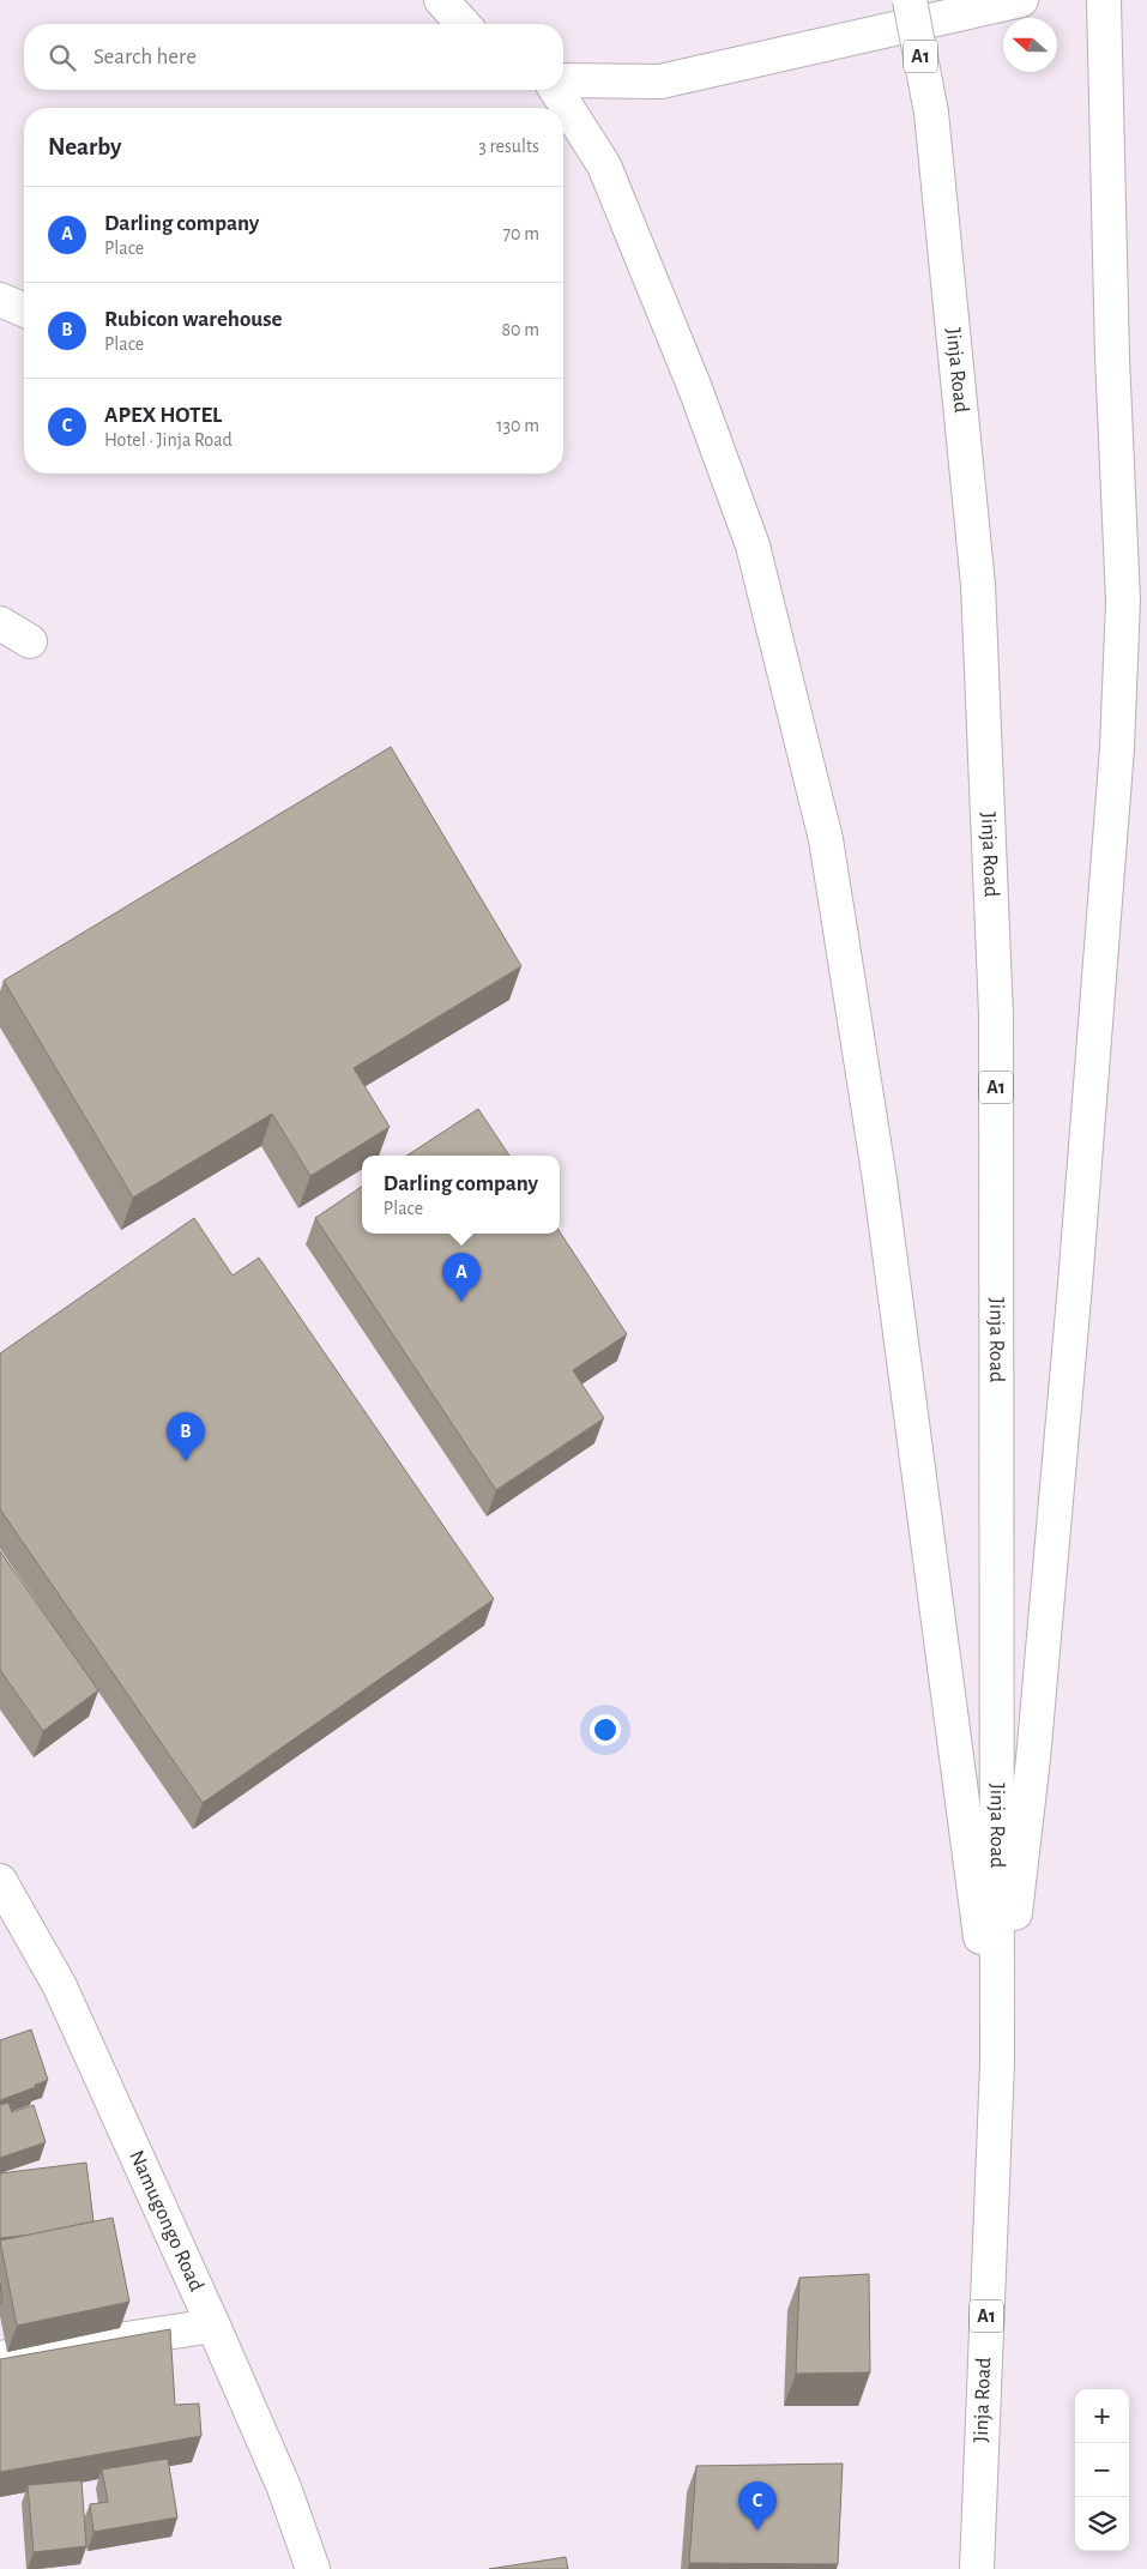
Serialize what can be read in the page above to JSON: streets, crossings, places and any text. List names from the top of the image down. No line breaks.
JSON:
{"streets":{"main road":["A1","Jinja Road","Namugongo Road"]},"north":"left","page":{"search":"Search here","heading":["Nearby","3 results"],"list":[{"mark":"A","name":"Darling company","note":"Place","value":"70 m"},{"mark":"B","name":"Rubicon warehouse","note":"Place","value":"80 m"},{"mark":"C","name":"APEX HOTEL","note":"Hotel · Jinja Road","value":"130 m"}],"popup":["Darling company","Place"],"pins":["A","B","C"],"map_buttons":["+","−"]}}
